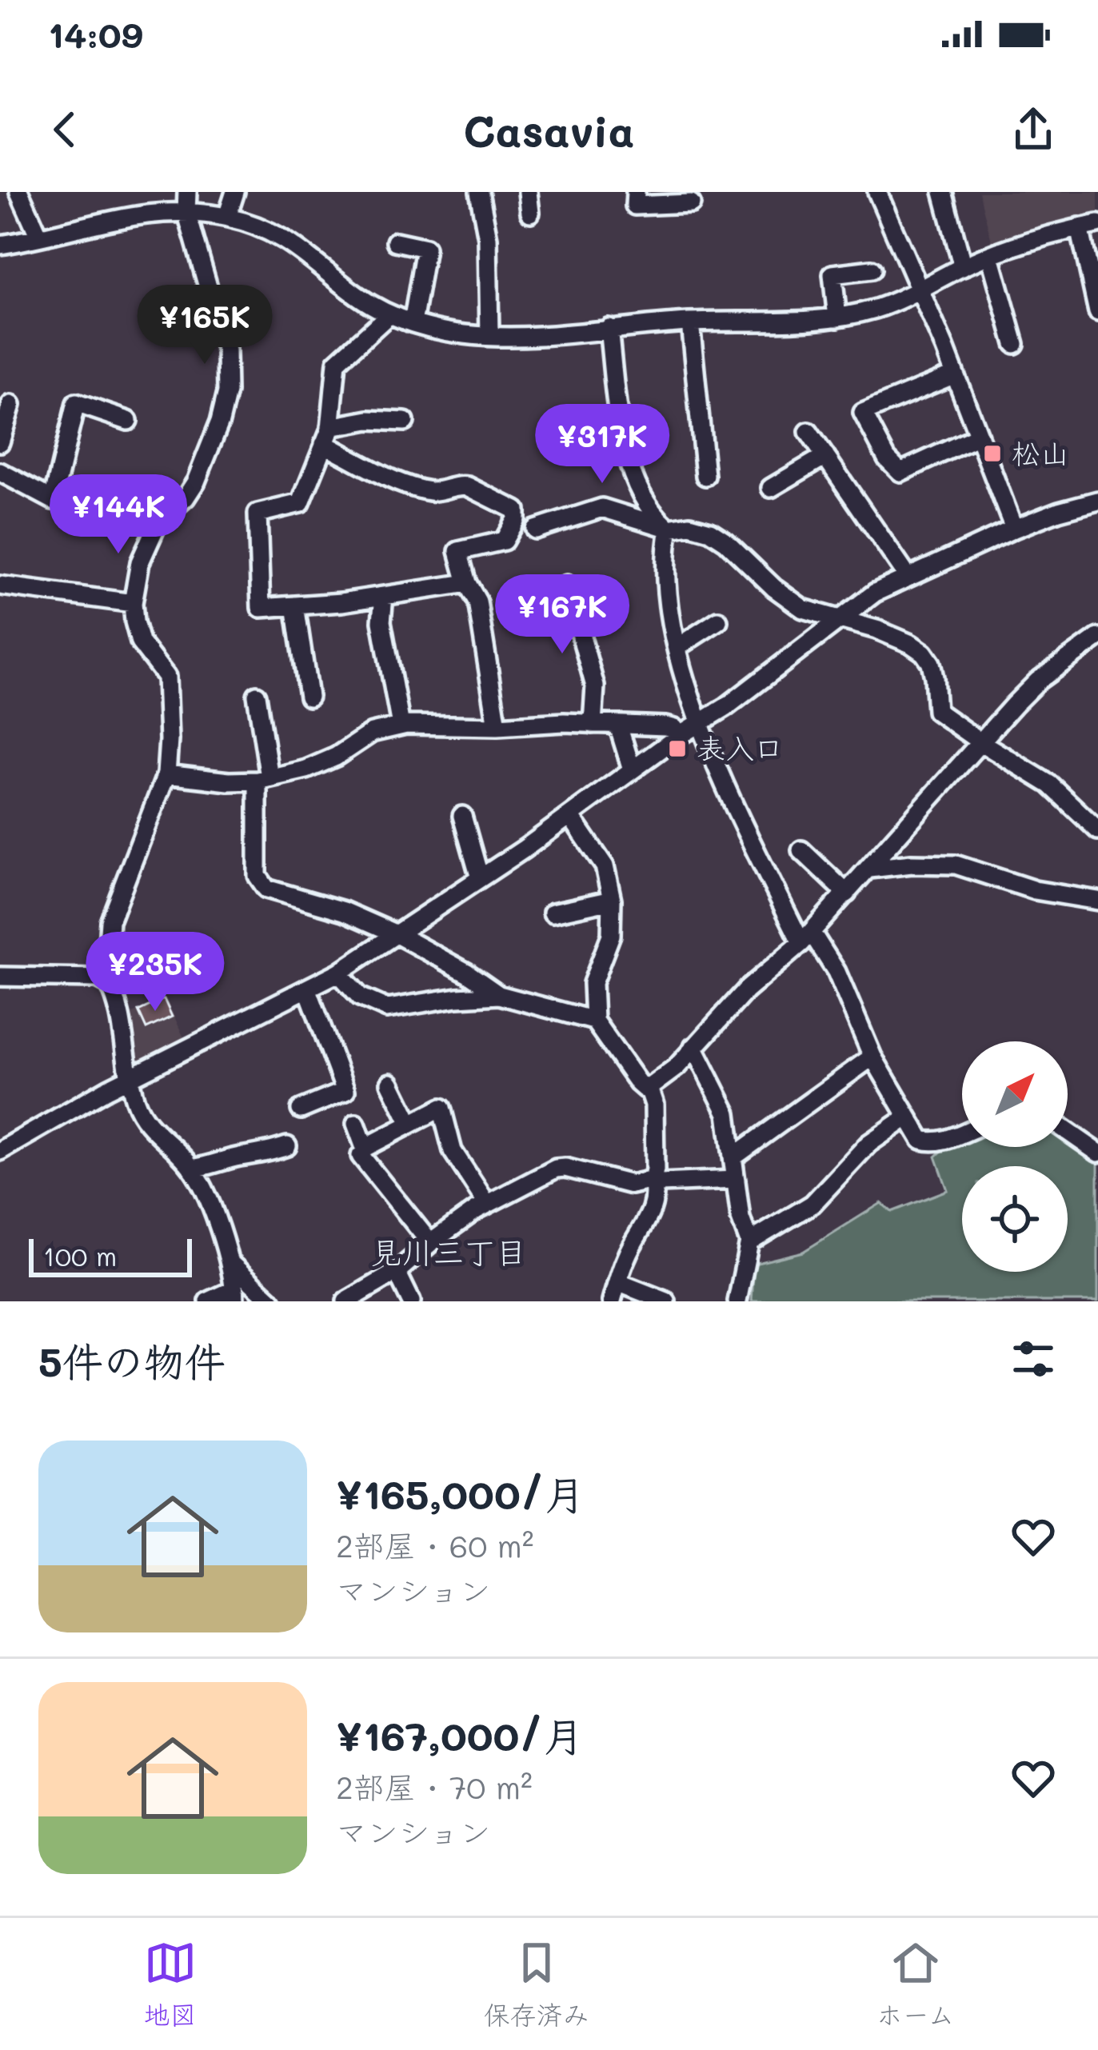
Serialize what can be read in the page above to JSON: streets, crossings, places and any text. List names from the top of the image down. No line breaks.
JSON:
{"districts":["見川三丁目"],"places":{"transit":["松山","表入口"]},"scale_bar":"100 m","north":"top right","page":{"status":"14:09","header":"Casavia","price":["¥165K","¥317K","¥144K","¥167K","¥235K"],"scale":"100 m","heading":"5件の物件","list":[{"name":"¥165,000/月","note":"2部屋 · 60 m² · マンション"},{"name":"¥167,000/月","note":"2部屋 · 70 m² · マンション"}],"tabs":["地図","保存済み","ホーム"]}}
